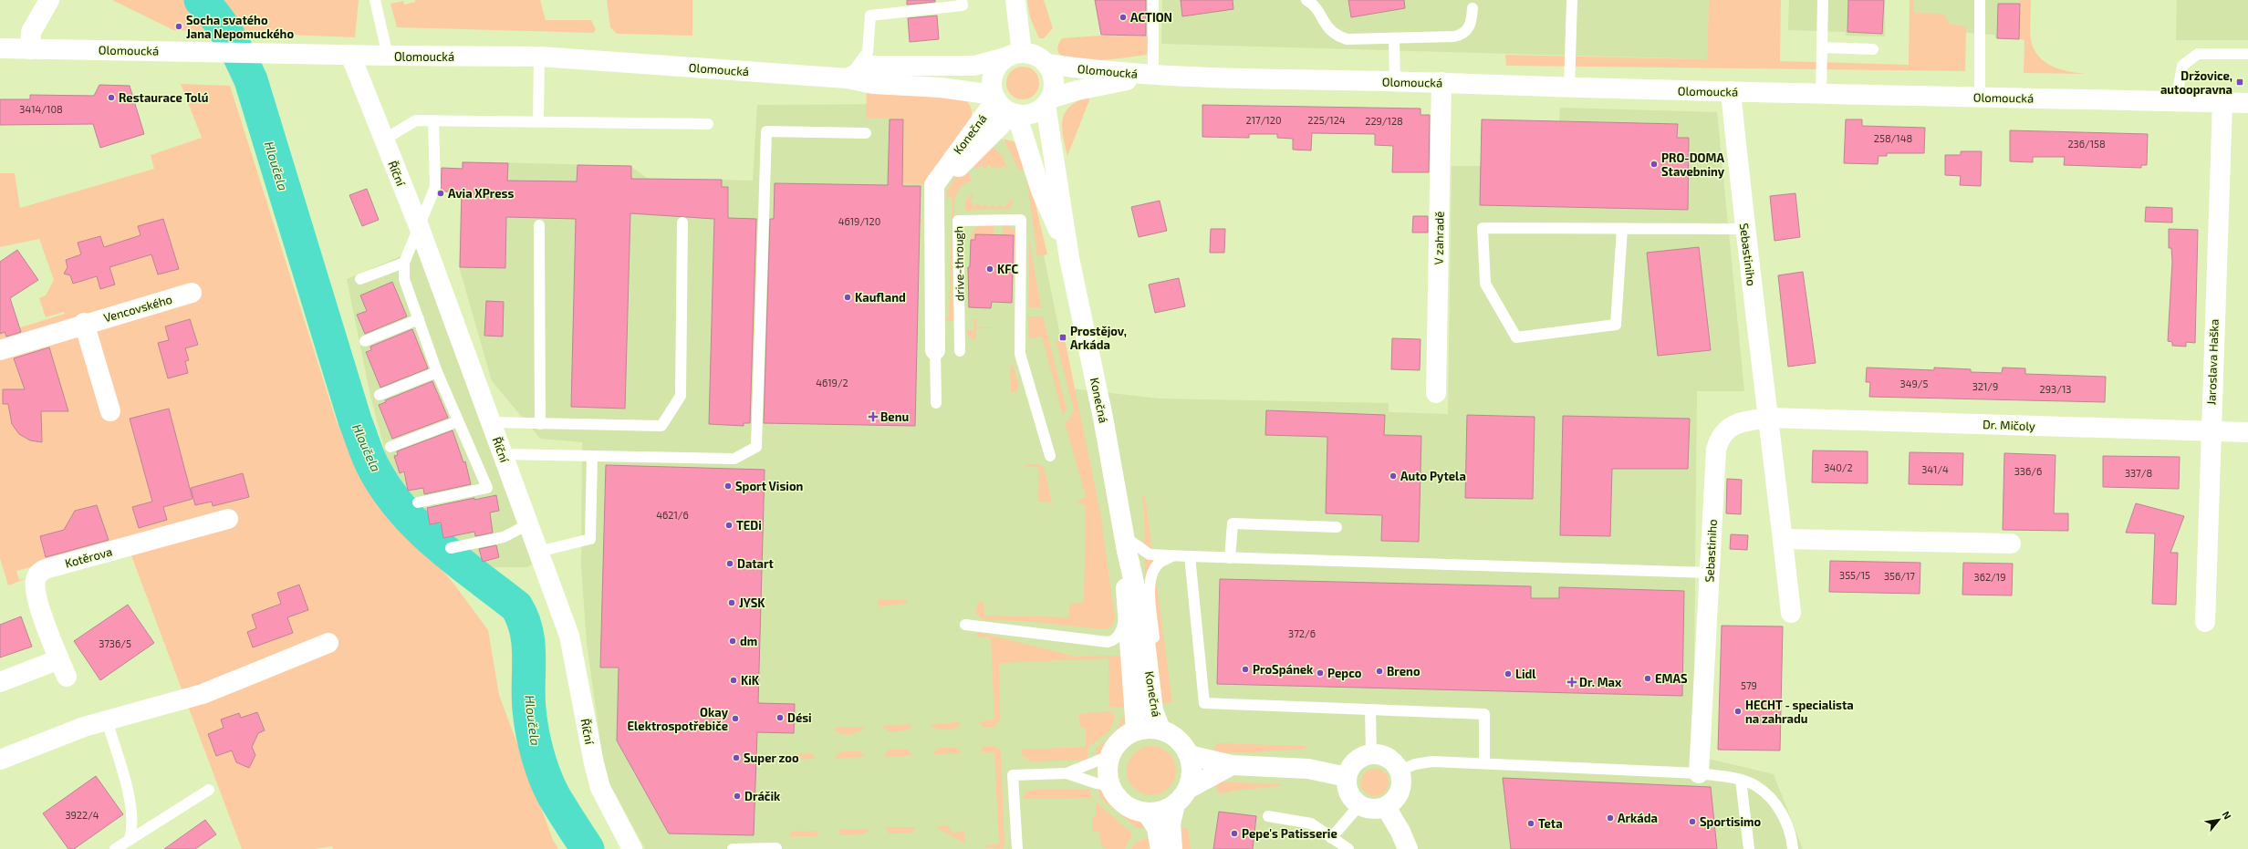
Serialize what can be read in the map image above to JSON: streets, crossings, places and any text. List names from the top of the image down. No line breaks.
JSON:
{"streets":{"street":["Olomoucká","Konečná","Říční","V zahradě","Sebastiniho","Vencovského","Jaroslava Haška","Dr. Mičoly","Kotěrova"],"lane":["drive-through"]},"crossings":[["Olomoucká","Konečná"],["Olomoucká","Říční"],["Olomoucká","V zahradě"],["Olomoucká","Sebastiniho"],["Olomoucká","Jaroslava Haška"],["Sebastiniho","Dr. Mičoly"],["Jaroslava Haška","Dr. Mičoly"]],"water":["Hloučela"],"places":{"other":["ACTION","Socha svatého Jana Nepomuckého","Restaurace Tolú","PRO-DOMA Stavebniny","Avia XPress","KFC","Kaufland","Auto Pytela","Sport Vision","TEDi","Datart","JYSK","dm","ProSpánek","Breno","Pepco","Lidl","EMAS","KiK","HECHT - specialista na zahradu","Dési","Okay Elektrospotřebiče","Super zoo","Dráčik","Arkáda","Sportisimo","Teta","Pepe's Patisserie"],"transit":["Držovice, autoopravna","Prostějov, Arkáda"],"health":["Benu","Dr. Max"]},"house_numbers":["3414/108","217/120","225/124","229/128","258/148","236/158","4619/120","4619/2","349/5","321/9","293/13","340/2","341/4","336/6","337/8","4621/6","355/15","356/17","362/19","372/6","3736/5","579","3922/4"],"north":"top right"}
